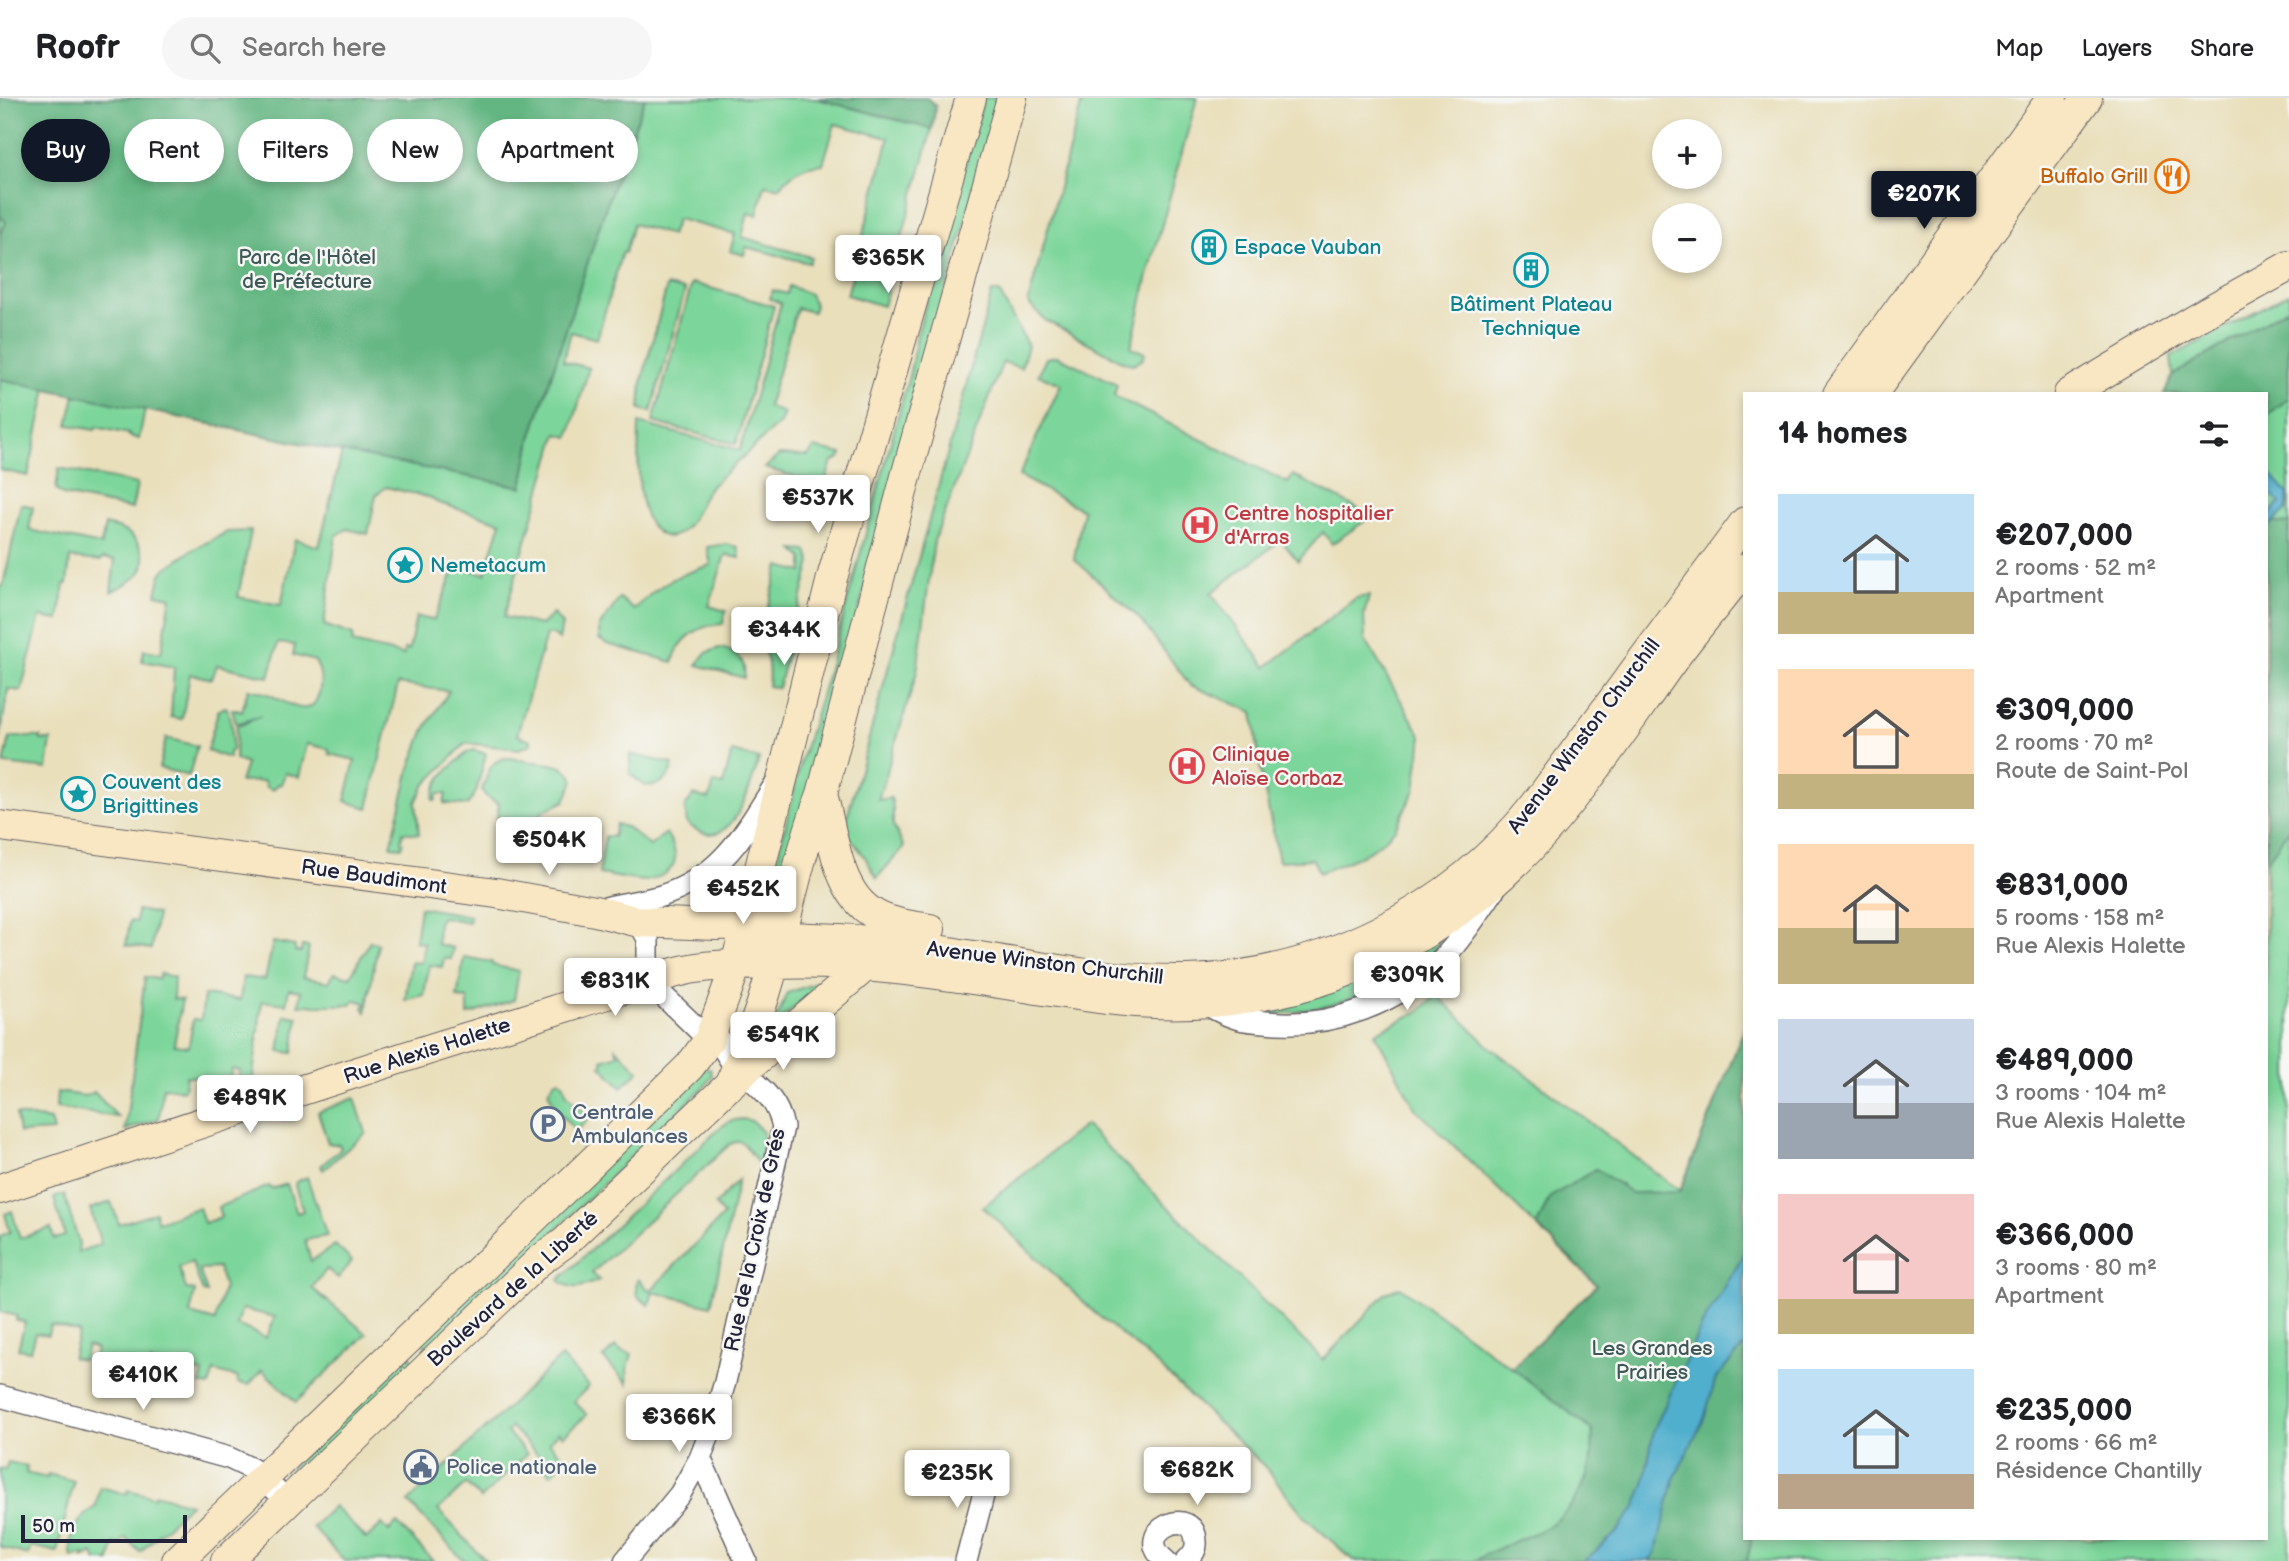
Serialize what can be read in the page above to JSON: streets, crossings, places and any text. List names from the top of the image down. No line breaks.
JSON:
{"streets":{"main road":["Avenue Winston Churchill","Rue Baudimont","Rue Alexis Halette","Boulevard de la Liberté"],"street":["Rue de la Croix de Grés"]},"crossings":[["Avenue Winston Churchill","Rue Baudimont"],["Avenue Winston Churchill","Rue Alexis Halette"],["Avenue Winston Churchill","Boulevard de la Liberté"],["Rue Baudimont","Rue Alexis Halette"],["Rue Baudimont","Boulevard de la Liberté"],["Rue Alexis Halette","Rue de la Croix de Grés"],["Rue Alexis Halette","Boulevard de la Liberté"],["Rue de la Croix de Grés","Boulevard de la Liberté"]],"parks":["Parc de l'Hôtel de Préfecture","Les Grandes Prairies"],"places":{"restaurant":["Buffalo Grill"],"building":["Espace Vauban","Bâtiment Plateau Technique"],"hospital":["Centre hospitalier d'Arras","Clinique Aloïse Corbaz"],"place":["Nemetacum","Couvent des Brigittines"],"parking":["Centrale Ambulances"],"public building":["Police nationale"]},"scale_bar":"50 m","page":{"header":"Roofr","search":"Search here","nav":["Map","Layers","Share"],"map_buttons":["+","−"],"chip":["Buy","Rent","Filters","New","Apartment"],"price":["€207K","€365K","€537K","€344K","€504K","€452K","€309K","€831K","€549K","€489K","€410K","€366K","€682K","€235K"],"heading":"14 homes","list":[{"name":"€207,000","note":"2 rooms · 52 m² · Apartment"},{"name":"€309,000","note":"2 rooms · 70 m² · Route de Saint-Pol"},{"name":"€831,000","note":"5 rooms · 158 m² · Rue Alexis Halette"},{"name":"€489,000","note":"3 rooms · 104 m² · Rue Alexis Halette"},{"name":"€366,000","note":"3 rooms · 80 m² · Apartment"},{"name":"€235,000","note":"2 rooms · 66 m² · Résidence Chantilly"}],"scale":"50 m"}}
